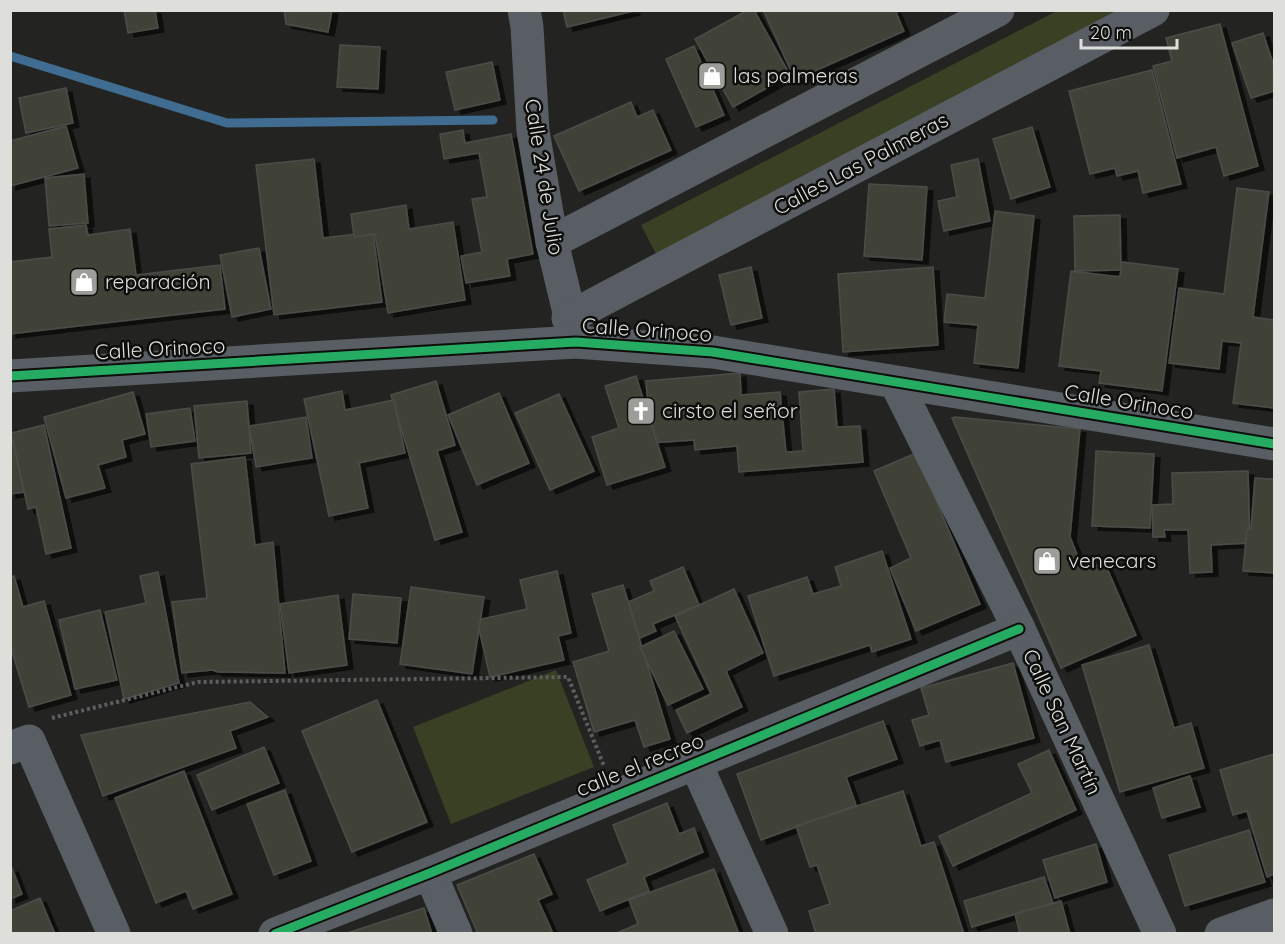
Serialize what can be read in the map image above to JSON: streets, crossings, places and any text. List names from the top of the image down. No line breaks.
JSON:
{"streets":{"street":["Calles Las Palmeras","Calle 24 de Julio","Calle Orinoco","Calle San Martín","calle el recreo"]},"crossings":[["Calles Las Palmeras","Calle 24 de Julio"],["Calles Las Palmeras","Calle Orinoco"],["Calle 24 de Julio","Calle Orinoco"],["Calle Orinoco","Calle San Martín"],["Calle San Martín","calle el recreo"]],"places":{"shop":["las palmeras","reparación","venecars"],"church":["cirsto el señor"]},"scale_bar":"20 m"}
